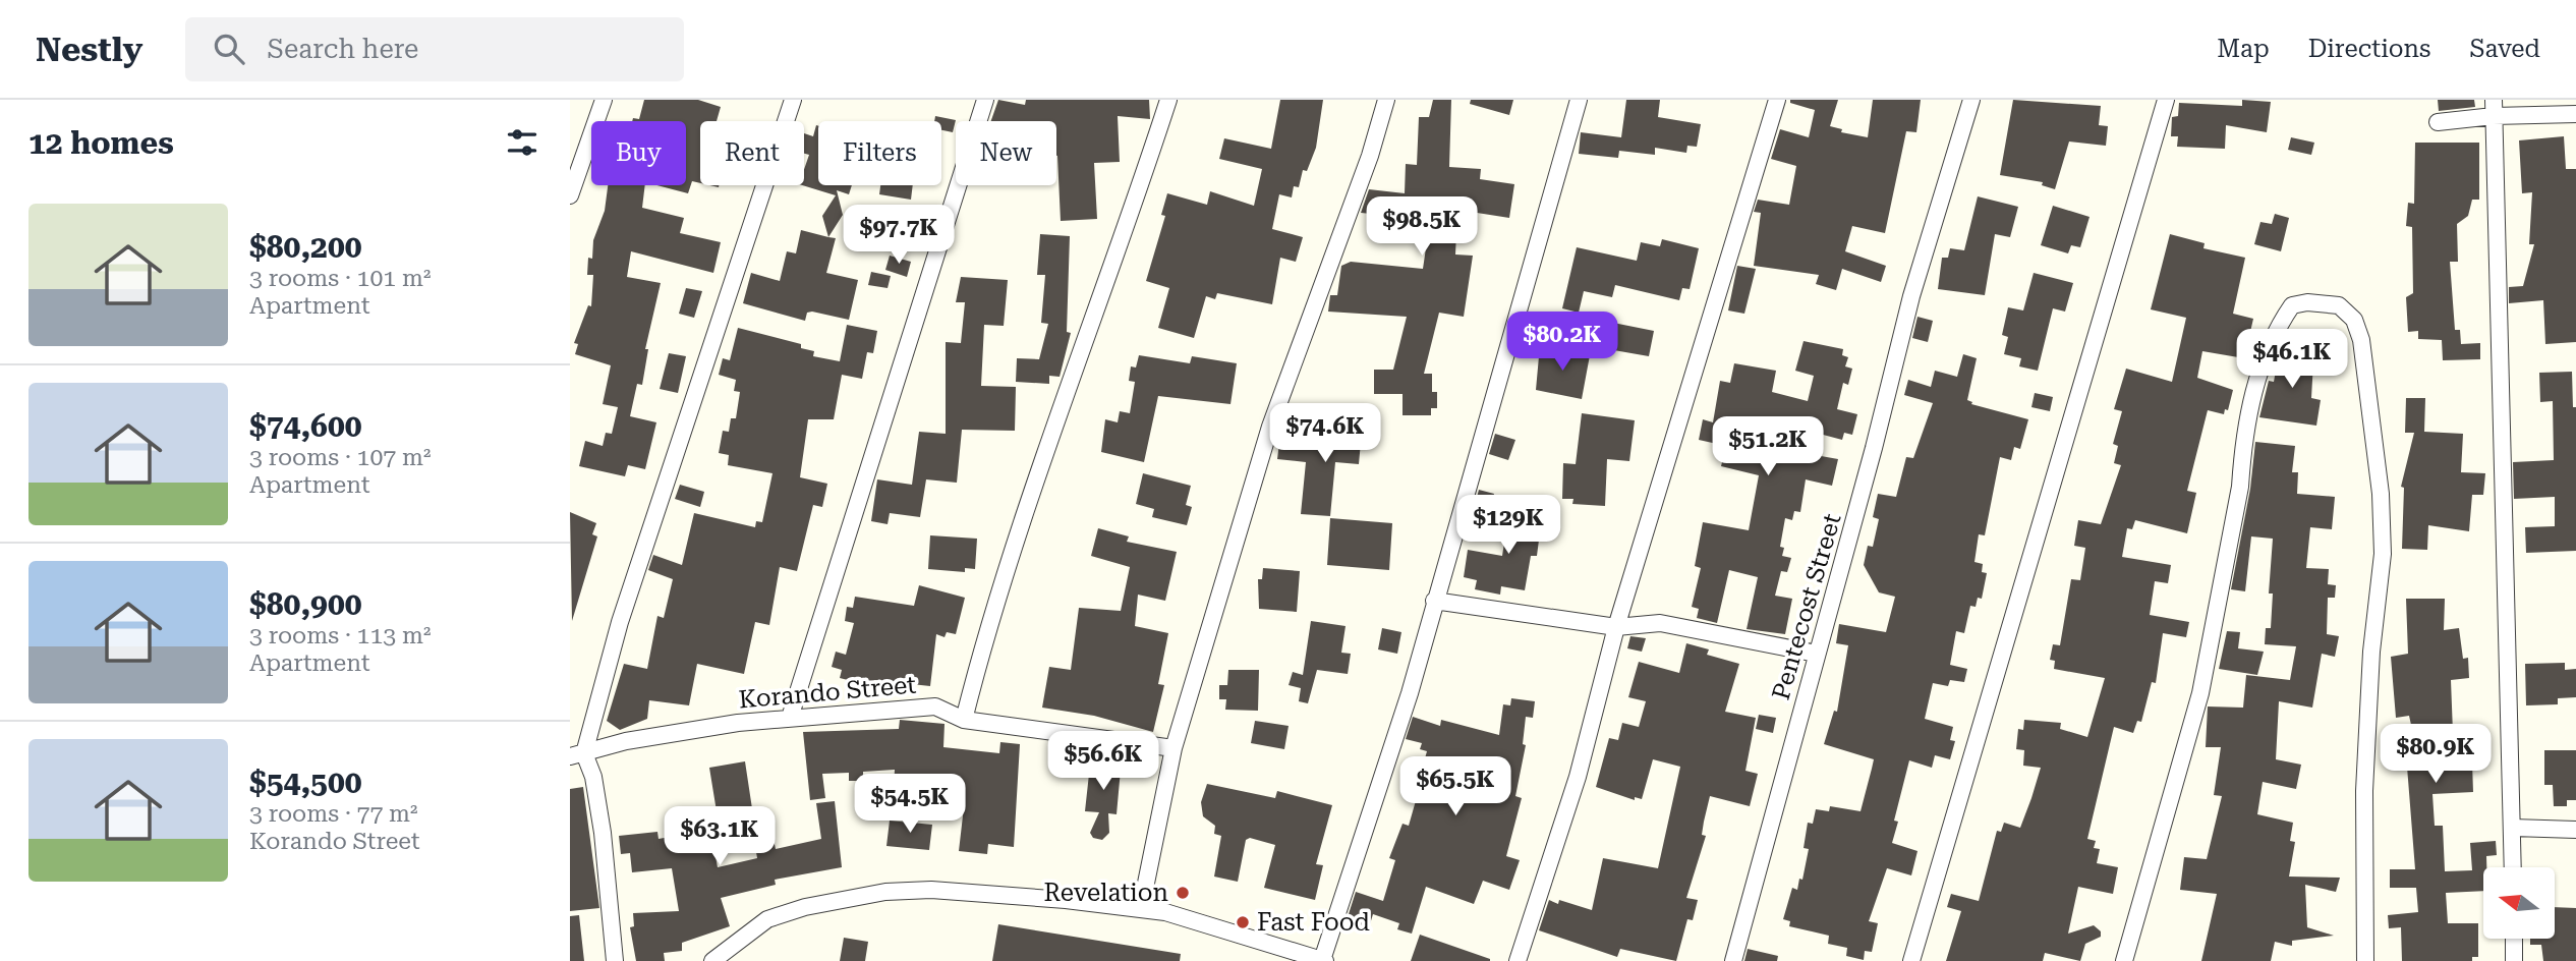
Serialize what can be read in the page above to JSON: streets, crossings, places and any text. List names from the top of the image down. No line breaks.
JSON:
{"streets":{"street":["Pentecost Street","Korando Street"]},"places":["Revelation","Fast Food"],"north":"left","page":{"header":"Nestly","search":"Search here","nav":["Map","Directions","Saved"],"heading":"12 homes","chip":["Buy","Rent","Filters","New"],"list":[{"name":"$80,200","note":"3 rooms · 101 m² · Apartment"},{"name":"$74,600","note":"3 rooms · 107 m² · Apartment"},{"name":"$80,900","note":"3 rooms · 113 m² · Apartment"},{"name":"$54,500","note":"3 rooms · 77 m² · Korando Street"}],"price":["$98.5K","$97.7K","$80.2K","$46.1K","$74.6K","$51.2K","$129K","$80.9K","$56.6K","$65.5K","$54.5K","$63.1K"]}}
